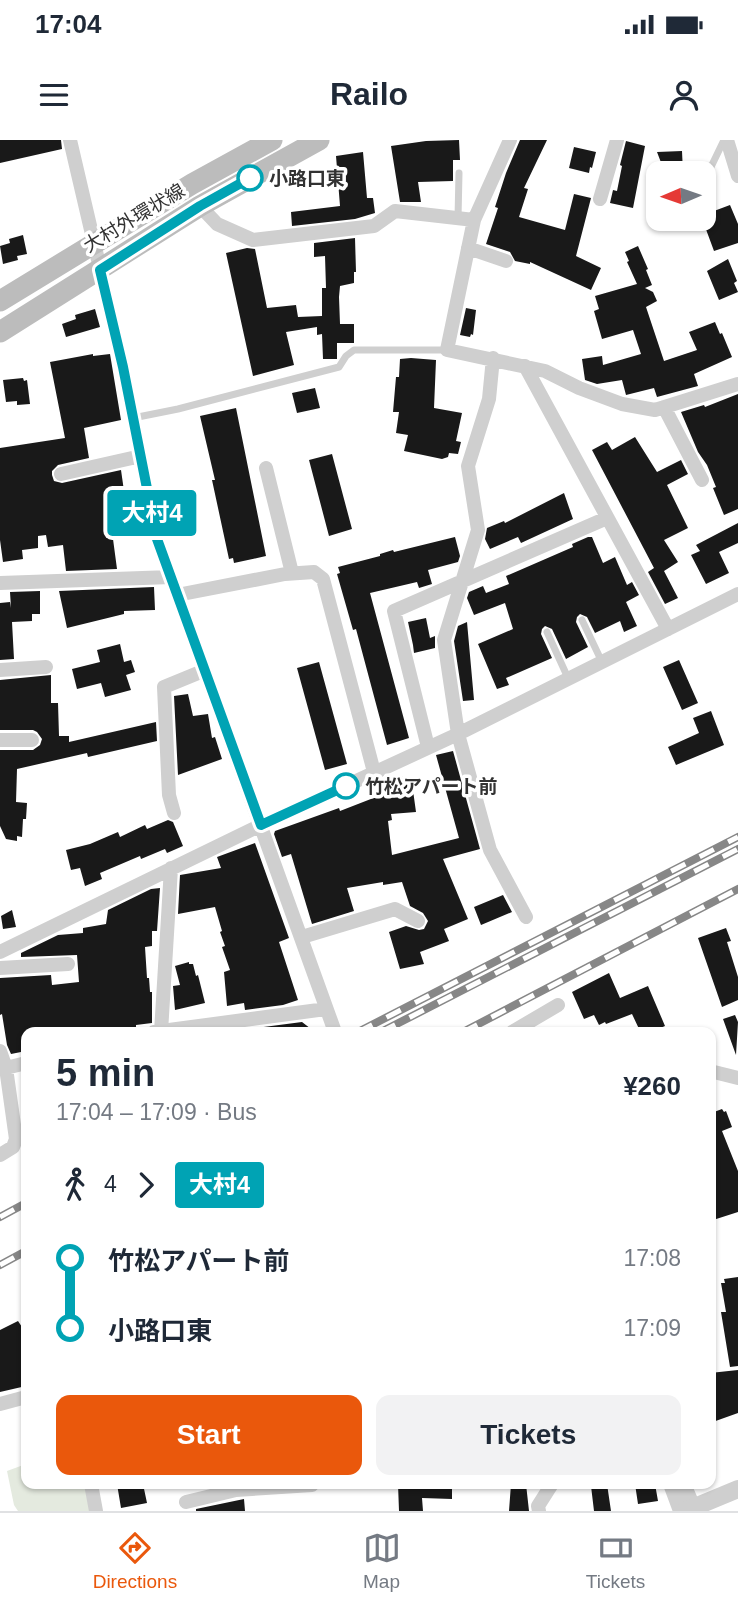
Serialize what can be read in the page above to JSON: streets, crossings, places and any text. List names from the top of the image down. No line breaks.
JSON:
{"streets":{"main road":["大村外環状線"]},"places":["小路口東","竹松アパート前"],"lines":["bus line 大村4"],"north":"left","page":{"status":"17:04","header":"Railo","on_map":"大村4","heading":["5 min","17:04 – 17:09 · Bus","¥260"],"legs":["4","大村4"],"list":[{"name":"竹松アパート前","value":"17:08"},{"name":"小路口東","value":"17:09"}],"buttons":["Start","Tickets"],"tabs":["Directions","Map","Tickets"]}}
